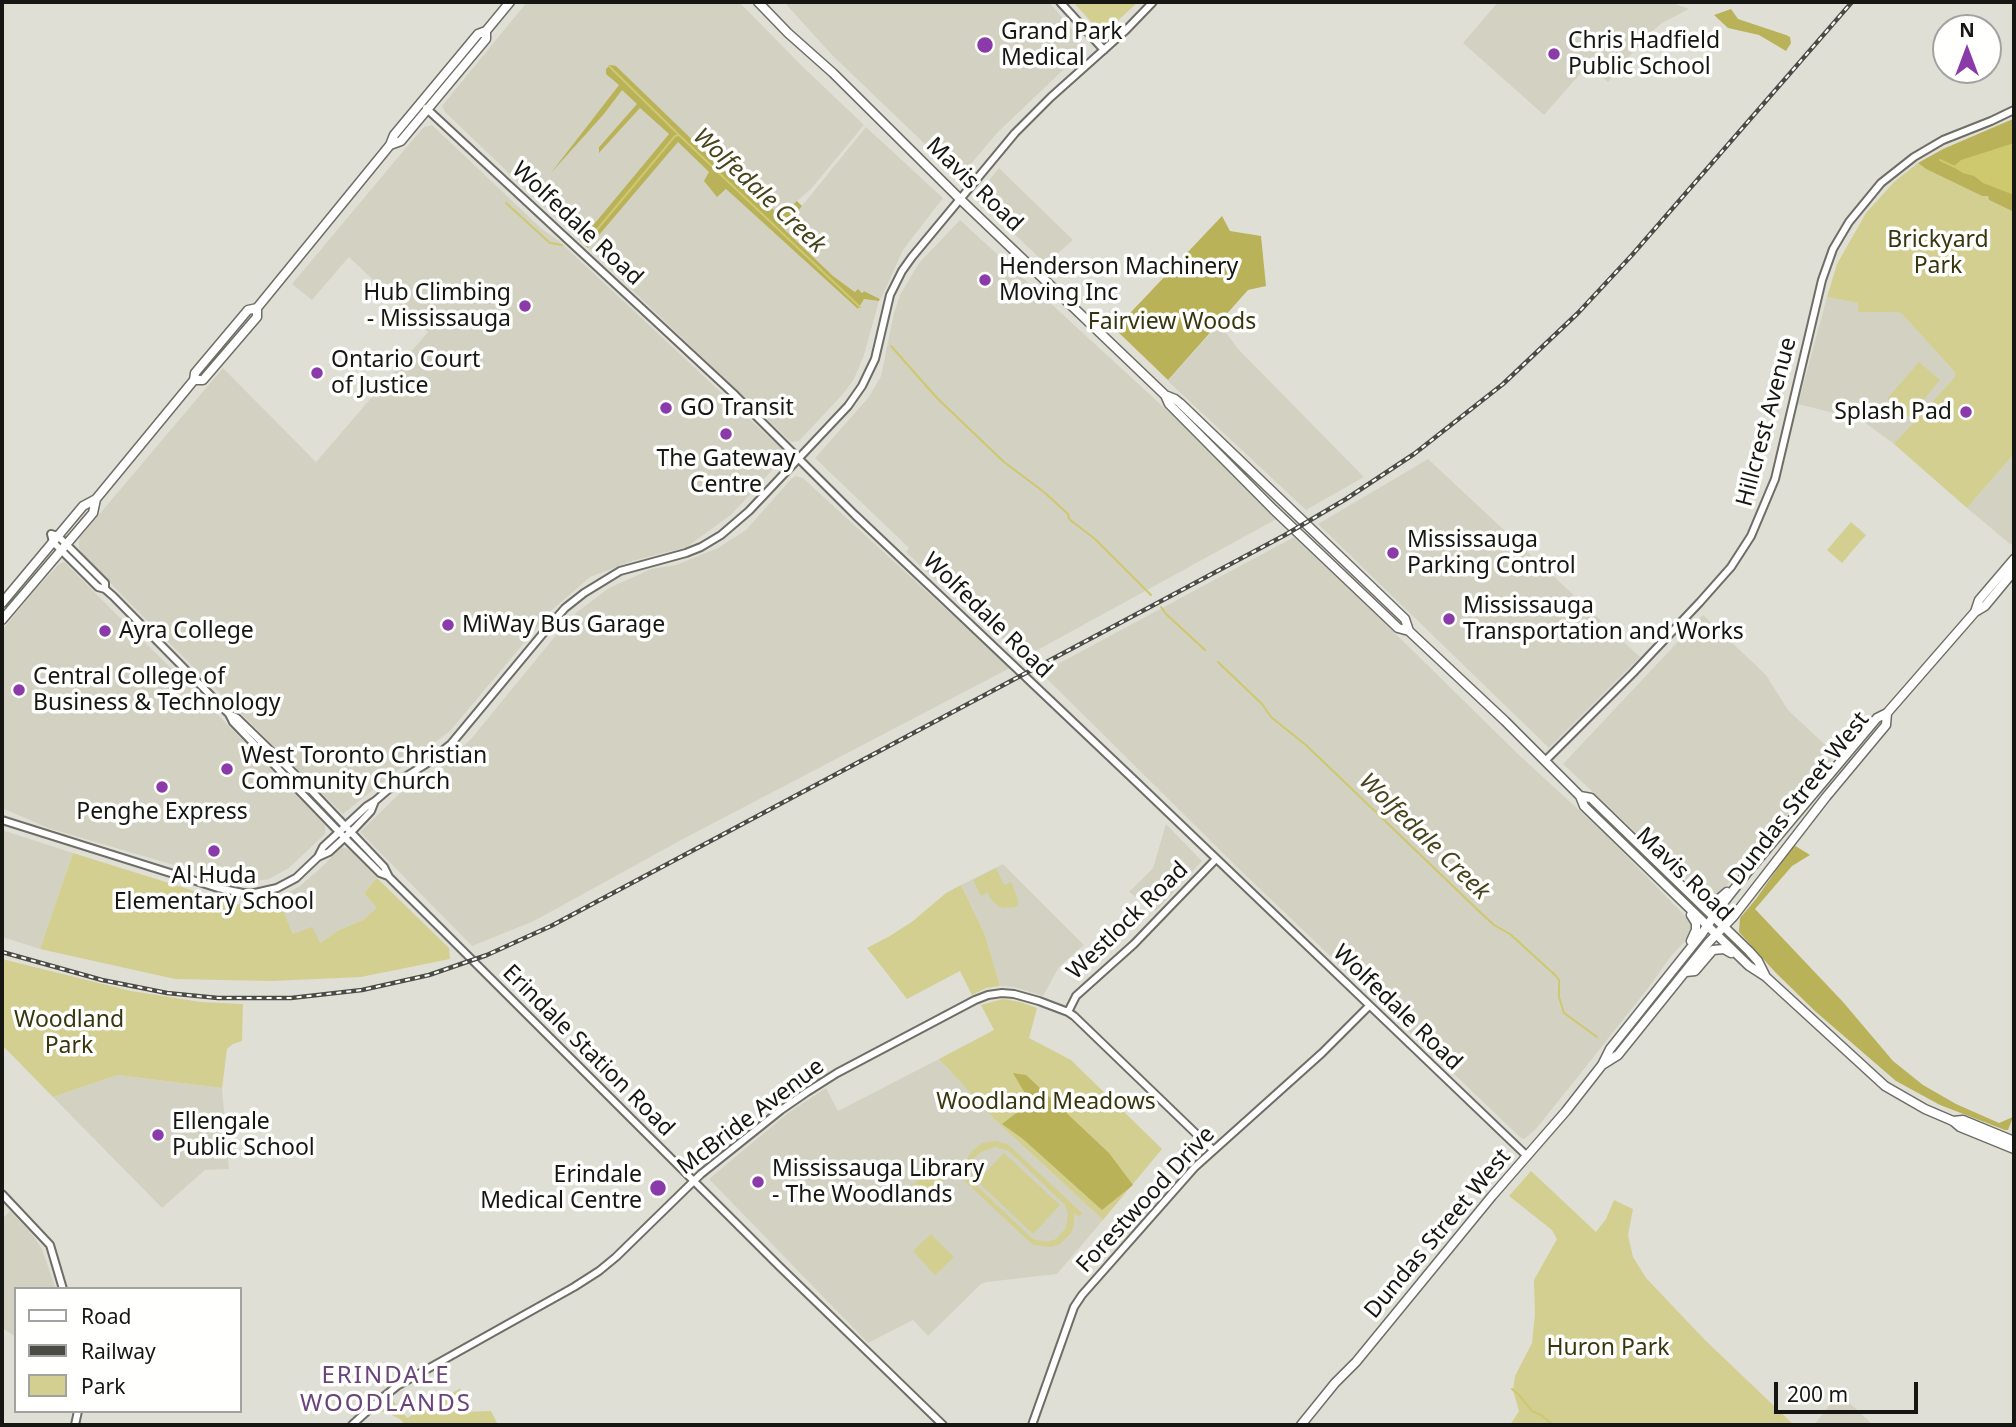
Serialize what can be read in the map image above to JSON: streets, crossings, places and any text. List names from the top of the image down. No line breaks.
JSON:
{"streets":{"main road":["Mavis Road","Dundas Street West"],"street":["Wolfedale Road","Hillcrest Avenue","Westlock Road","Erindale Station Road","McBride Avenue","Forestwood Drive"]},"crossings":[["Mavis Road","Hillcrest Avenue"],["Mavis Road","Dundas Street West"],["Wolfedale Road","Dundas Street West"],["Wolfedale Road","Westlock Road"],["Wolfedale Road","Forestwood Drive"],["Westlock Road","McBride Avenue"],["Erindale Station Road","McBride Avenue"],["McBride Avenue","Forestwood Drive"]],"districts":["ERINDALE WOODLANDS"],"water":["Wolfedale Creek"],"parks":["Brickyard Park","Fairview Woods","Woodland Park","Woodland Meadows","Huron Park"],"places":["Grand Park Medical","Chris Hadfield Public School","Henderson Machinery Moving Inc","Hub Climbing - Mississauga","Ontario Court of Justice","GO Transit","Splash Pad","The Gateway Centre","Mississauga Parking Control","Mississauga Transportation and Works","MiWay Bus Garage","Ayra College","Central College of Business & Technology","West Toronto Christian Community Church","Penghe Express","Al Huda Elementary School","Ellengale Public School","Mississauga Library - The Woodlands","Erindale Medical Centre"],"legend":["Road","Railway","Park"],"scale_bar":"200 m","north":"top"}
